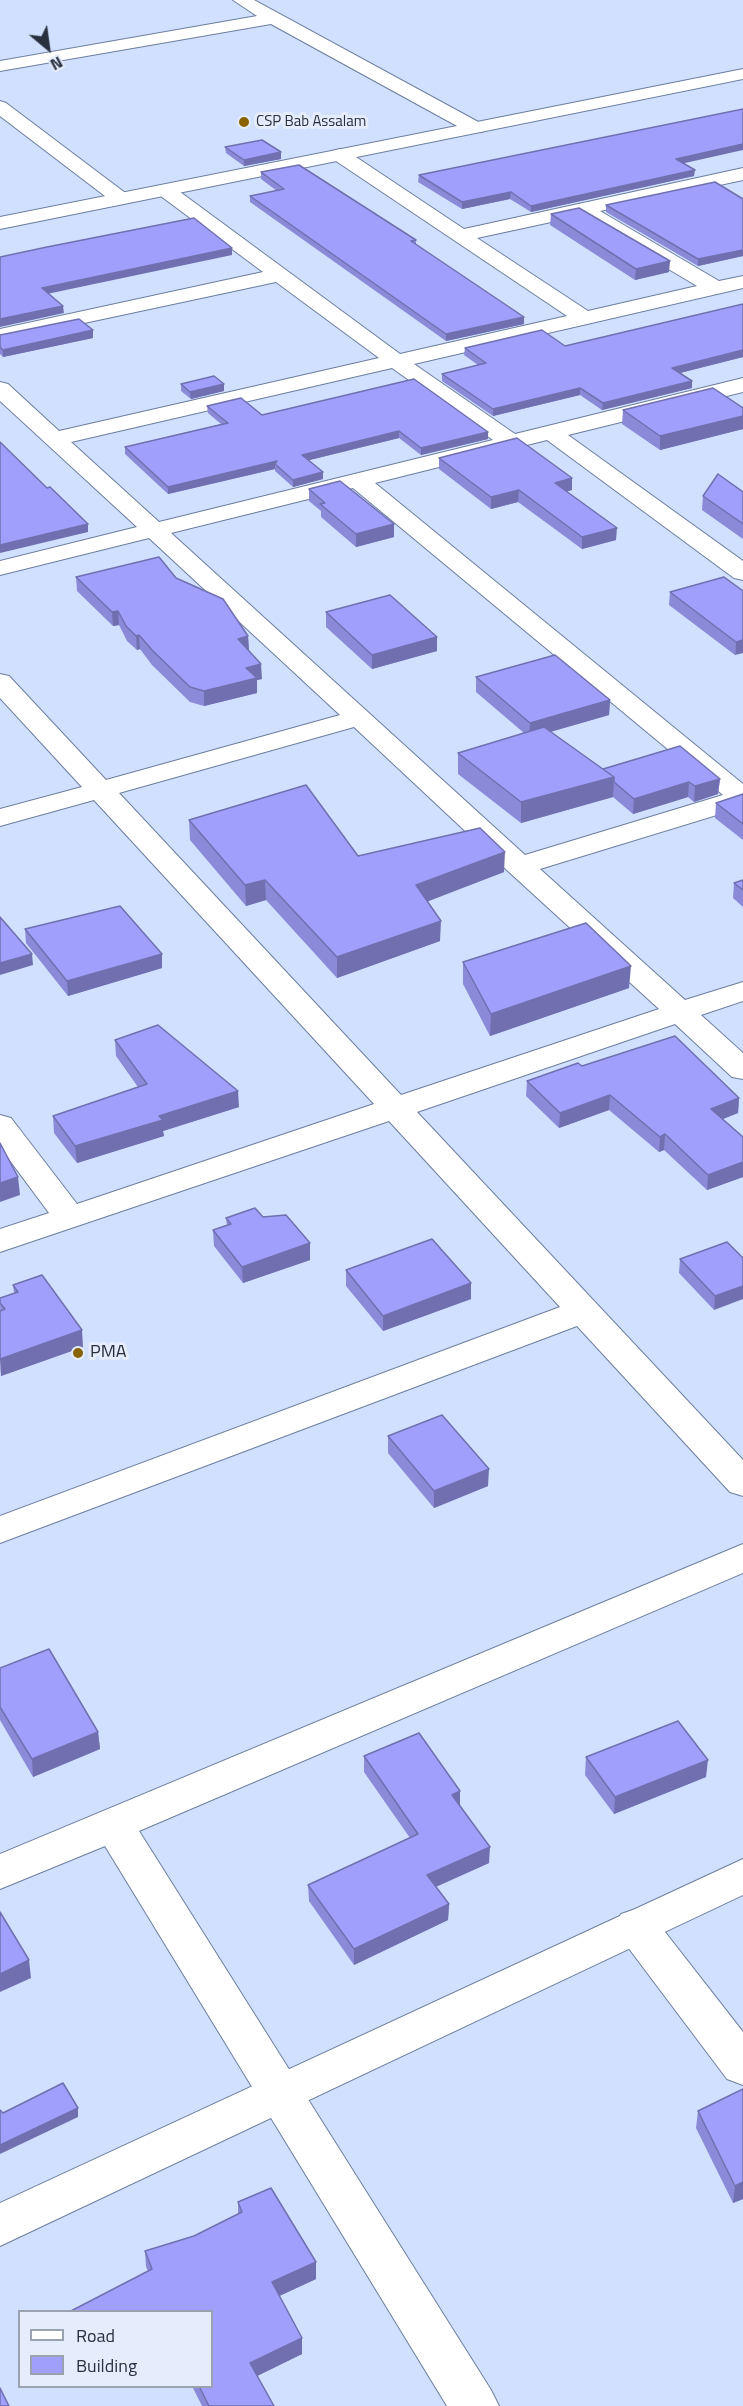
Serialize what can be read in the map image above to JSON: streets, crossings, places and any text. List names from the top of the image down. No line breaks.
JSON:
{"places":["CSP Bab Assalam","PMA"],"legend":["Road","Building"],"north":"bottom right"}
